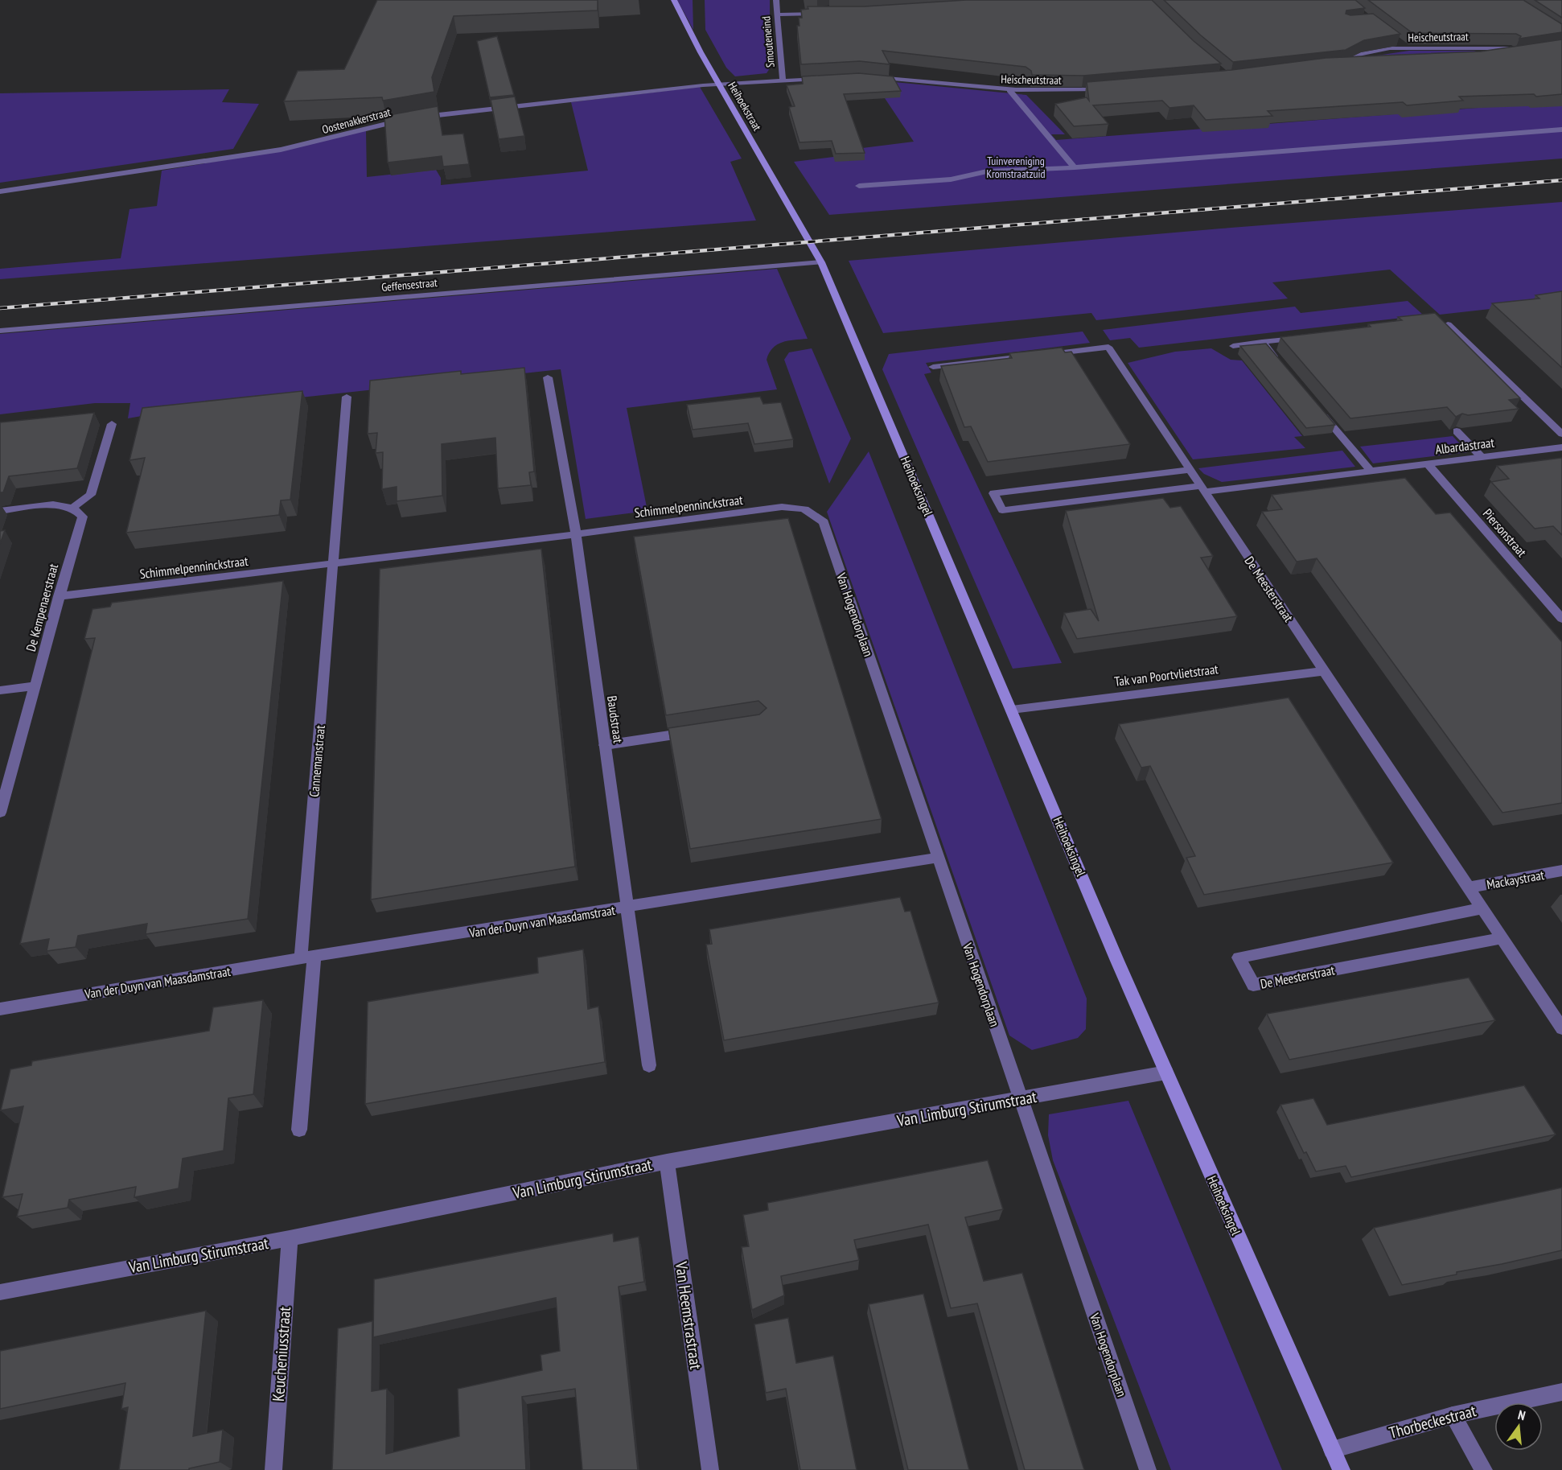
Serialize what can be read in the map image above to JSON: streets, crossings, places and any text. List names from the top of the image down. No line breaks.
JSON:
{"streets":{"street":["Heischeutstraat","Smouteneind","Heihoekstraat","Oostenakkerstraat","Geffensestraat","Albardastraat","Heihoeksingel","Schimmelpenninckstraat","Piersonstraat","De Meesterstraat","De Kempenaerstraat","Van Hogendorplaan","Tak van Poortvlietstraat","Baudstraat","Cannemanstraat","Mackaystraat","Van der Duyn van Maasdamstraat","Van Limburg Stirumstraat","Van Heemstrastraat","Keucheniusstraat","Thorbeckestraat"]},"crossings":[["Heihoekstraat","Heihoeksingel"],["Geffensestraat","Heihoeksingel"],["Albardastraat","Piersonstraat"],["Albardastraat","De Meesterstraat"],["Heihoeksingel","Tak van Poortvlietstraat"],["Heihoeksingel","Van Limburg Stirumstraat"],["Heihoeksingel","Thorbeckestraat"],["Schimmelpenninckstraat","De Kempenaerstraat"],["Schimmelpenninckstraat","Van Hogendorplaan"],["Schimmelpenninckstraat","Baudstraat"],["Schimmelpenninckstraat","Cannemanstraat"],["De Meesterstraat","Tak van Poortvlietstraat"],["De Meesterstraat","Mackaystraat"],["Van Hogendorplaan","Van der Duyn van Maasdamstraat"],["Van Hogendorplaan","Van Limburg Stirumstraat"],["Baudstraat","Van der Duyn van Maasdamstraat"],["Cannemanstraat","Van der Duyn van Maasdamstraat"],["Van Limburg Stirumstraat","Van Heemstrastraat"],["Van Limburg Stirumstraat","Keucheniusstraat"]],"parks":["Tuinvereniging Kromstraatzuid"],"north":"top"}
